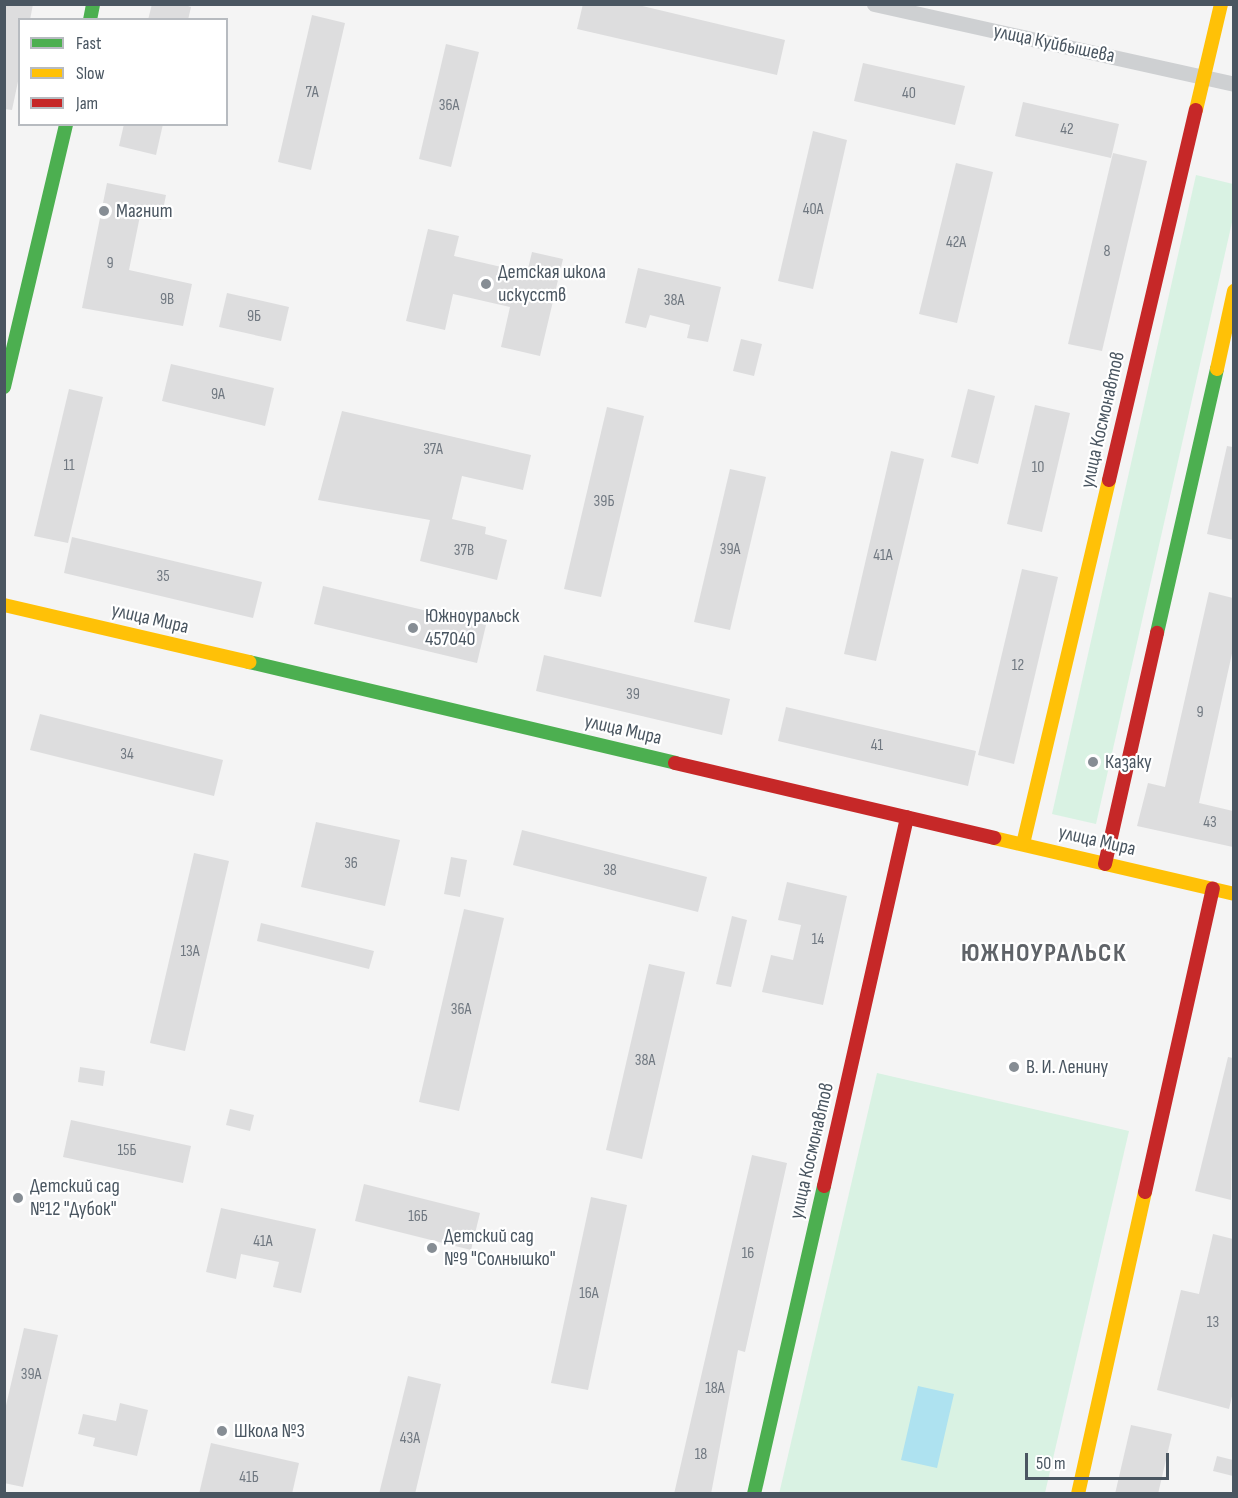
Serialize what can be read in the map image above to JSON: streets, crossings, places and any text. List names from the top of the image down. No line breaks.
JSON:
{"streets":{"street":["улица Куйбышева","улица Космонавтов","улица Мира"]},"crossings":[["улица Куйбышева","улица Космонавтов"],["улица Космонавтов","улица Мира"]],"districts":["ЮЖНОУРАЛЬСК"],"places":["Магнит","Детская школа искусств","Южноуральск 457040","Казаку","В. И. Ленину","Детский сад №12 \"Дубок\"","Детский сад №9 \"Солнышко\"","Школа №3"],"house_numbers":["7А","40","36А","42","40А","42А","8","9","9В","38А","9Б","9А","37А","11","10","39Б","39А","37В","41А","35","12","39","9","41","34","43","36","38","14","13А","36А","38А","15Б","16Б","41А","16","16А","13","39А","18А","43А","18","41Б"],"legend":["Fast","Slow","Jam"],"scale_bar":"50 m"}
